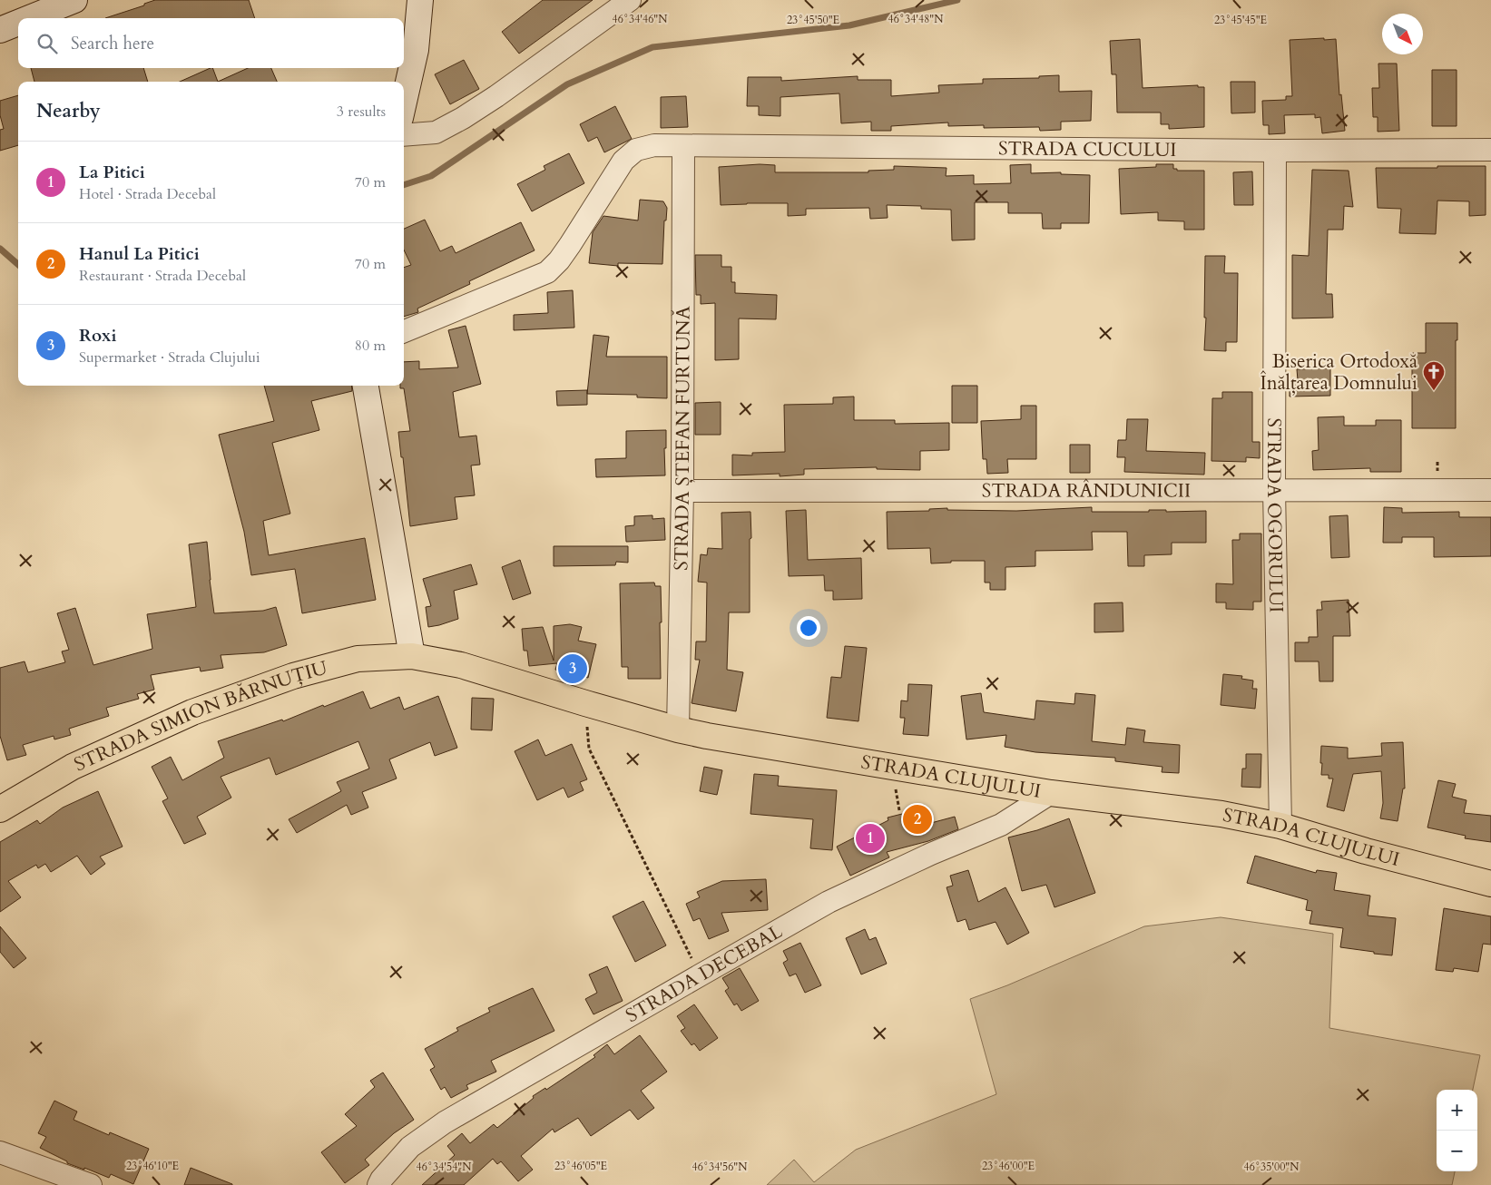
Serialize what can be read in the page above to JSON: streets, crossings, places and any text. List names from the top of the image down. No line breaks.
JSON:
{"streets":{"main road":["STRADA SIMION BĂRNUȚIU","STRADA CLUJULUI"],"street":["STRADA CUCULUI","STRADA ȘTEFAN FURTUNĂ","STRADA RÂNDUNICII","STRADA OGORULUI","STRADA DECEBAL"]},"crossings":[["STRADA CUCULUI","STRADA ȘTEFAN FURTUNĂ"],["STRADA CUCULUI","STRADA OGORULUI"],["STRADA ȘTEFAN FURTUNĂ","STRADA RÂNDUNICII"],["STRADA ȘTEFAN FURTUNĂ","STRADA CLUJULUI"],["STRADA RÂNDUNICII","STRADA OGORULUI"],["STRADA OGORULUI","STRADA CLUJULUI"],["STRADA SIMION BĂRNUȚIU","STRADA CLUJULUI"],["STRADA CLUJULUI","STRADA DECEBAL"]],"places":{"church":["Biserica Ortodoxă Înălțarea Domnului"]},"north":"bottom right","page":{"search":"Search here","heading":["Nearby","3 results"],"list":[{"mark":"1","name":"La Pitici","note":"Hotel · Strada Decebal","value":"70 m"},{"mark":"2","name":"Hanul La Pitici","note":"Restaurant · Strada Decebal","value":"70 m"},{"mark":"3","name":"Roxi","note":"Supermarket · Strada Clujului","value":"80 m"}],"pins":["3","2","1"],"map_buttons":["+","−"]},"coordinates":["46°34'46\"N","46°34'48\"N","23°45'50\"E","23°45'45\"E","23°46'10\"E","23°46'05\"E","23°46'00\"E","46°34'54\"N","46°34'56\"N","46°35'00\"N"]}
